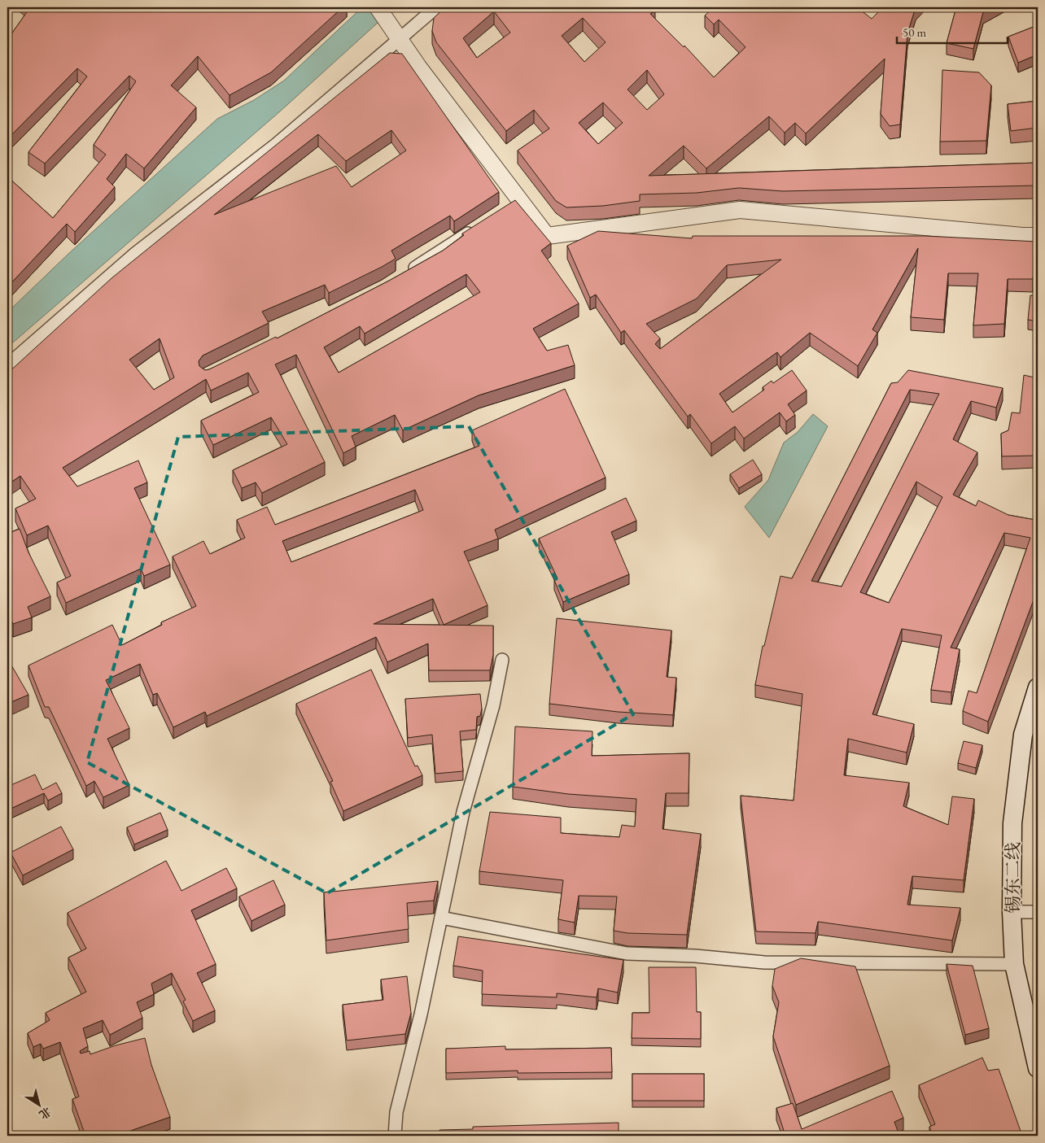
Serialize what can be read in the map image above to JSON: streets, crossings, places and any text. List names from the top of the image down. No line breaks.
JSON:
{"streets":{"main road":["锡东二线"]},"scale_bar":"50 m","north":"bottom right"}
